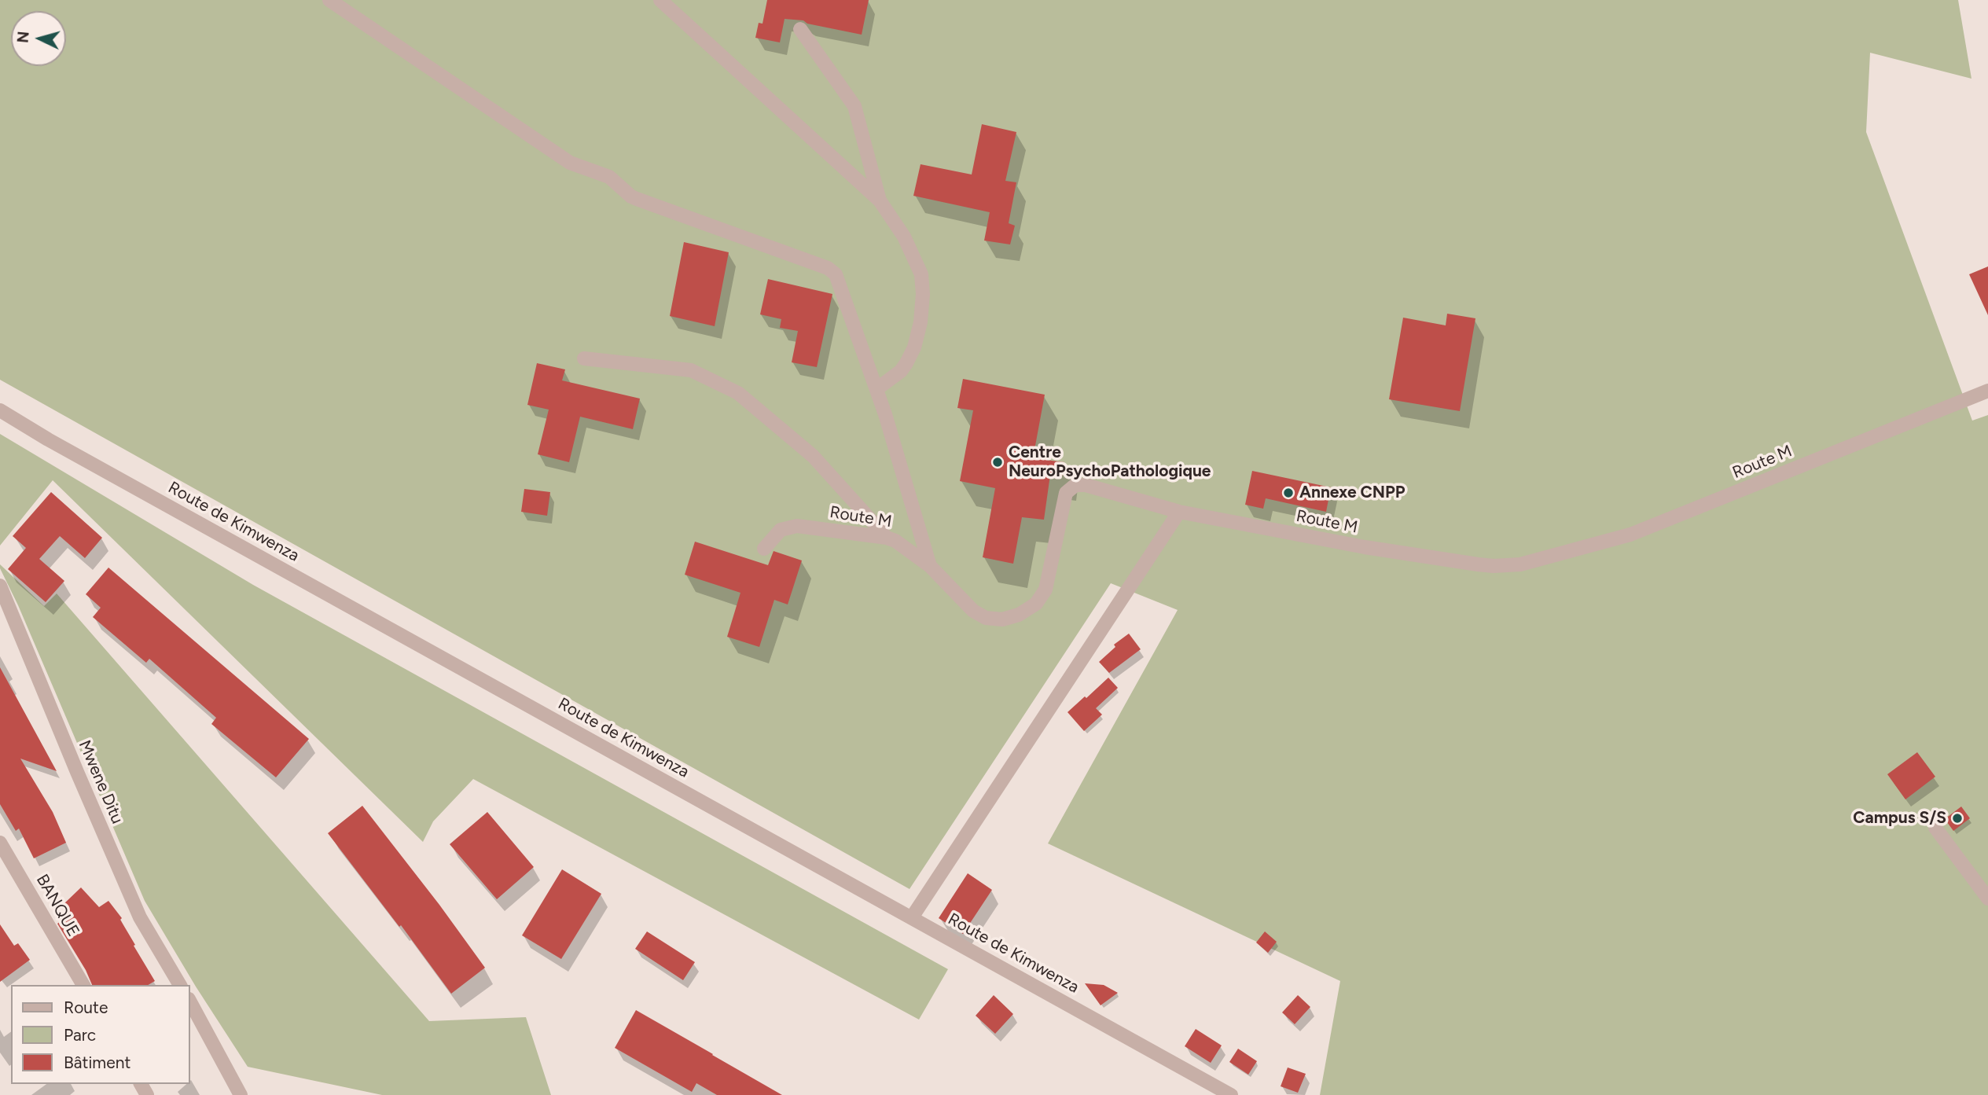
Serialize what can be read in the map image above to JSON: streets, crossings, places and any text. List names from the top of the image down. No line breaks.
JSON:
{"streets":{"street":["Route M","Route de Kimwenza","Mwene Ditu","BANQUE"]},"places":["Centre NeuroPsychoPathologique","Annexe CNPP","Campus S/S"],"legend":["Route","Parc","Bâtiment"],"north":"left"}
